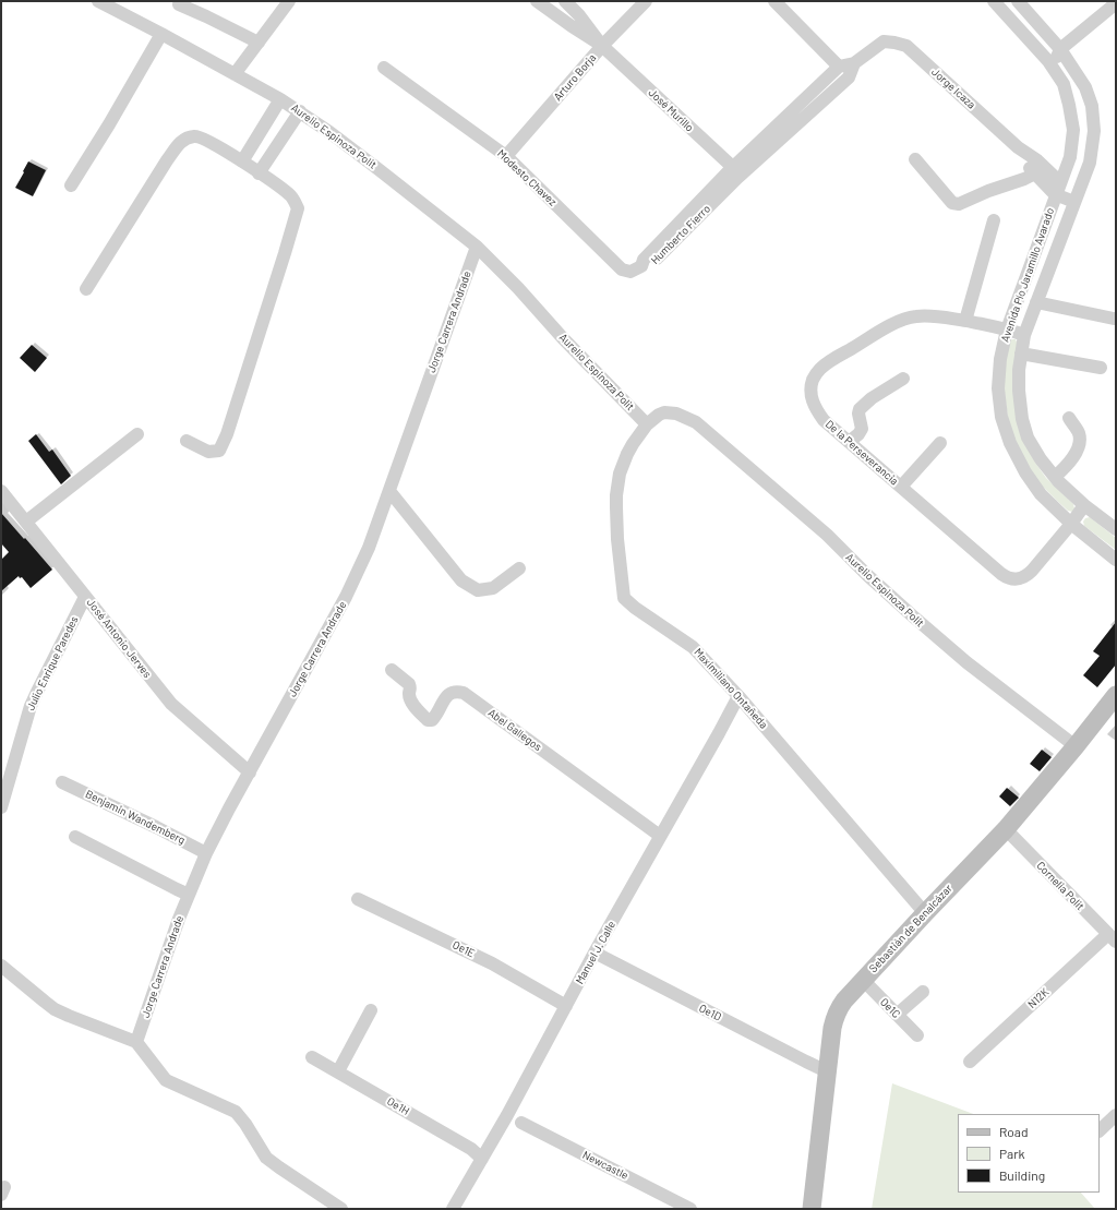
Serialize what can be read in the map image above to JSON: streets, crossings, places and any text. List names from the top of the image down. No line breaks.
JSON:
{"streets":{"main road":["Sebastián de Benalcázar"],"street":["Arturo Borja","Jorge Icaza","José Murillo","Aurelio Espinoza Polit","Modesto Chavez","Humberto Fierro","Avenida Pío Jaramillo Avarado","Jorge Carrera Andrade","De la Perseverancia","José Antonio Jerves","Julio Enrique Paredes","Maximiliano Ontañeda","Abel Gallegos","Benjamin Wandemberg","Cornelia Polit","Oe1E","Manuel J. Calle","N12K","Oe1C","Oe1D","Oe1H","Newcastle"]},"crossings":[["Arturo Borja","José Murillo"],["Arturo Borja","Modesto Chavez"],["Jorge Icaza","Humberto Fierro"],["Jorge Icaza","Avenida Pío Jaramillo Avarado"],["José Murillo","Humberto Fierro"],["Aurelio Espinoza Polit","Jorge Carrera Andrade"],["Aurelio Espinoza Polit","Maximiliano Ontañeda"],["Aurelio Espinoza Polit","Sebastián de Benalcázar"],["Modesto Chavez","Humberto Fierro"],["Avenida Pío Jaramillo Avarado","De la Perseverancia"],["Jorge Carrera Andrade","José Antonio Jerves"],["Jorge Carrera Andrade","Benjamin Wandemberg"],["José Antonio Jerves","Julio Enrique Paredes"],["Maximiliano Ontañeda","Sebastián de Benalcázar"],["Maximiliano Ontañeda","Manuel J. Calle"],["Abel Gallegos","Manuel J. Calle"],["Cornelia Polit","Sebastián de Benalcázar"],["Cornelia Polit","N12K"],["Sebastián de Benalcázar","Oe1C"],["Sebastián de Benalcázar","Oe1D"],["Oe1E","Manuel J. Calle"],["Manuel J. Calle","Oe1D"],["Manuel J. Calle","Oe1H"]],"legend":["Road","Park","Building"]}
